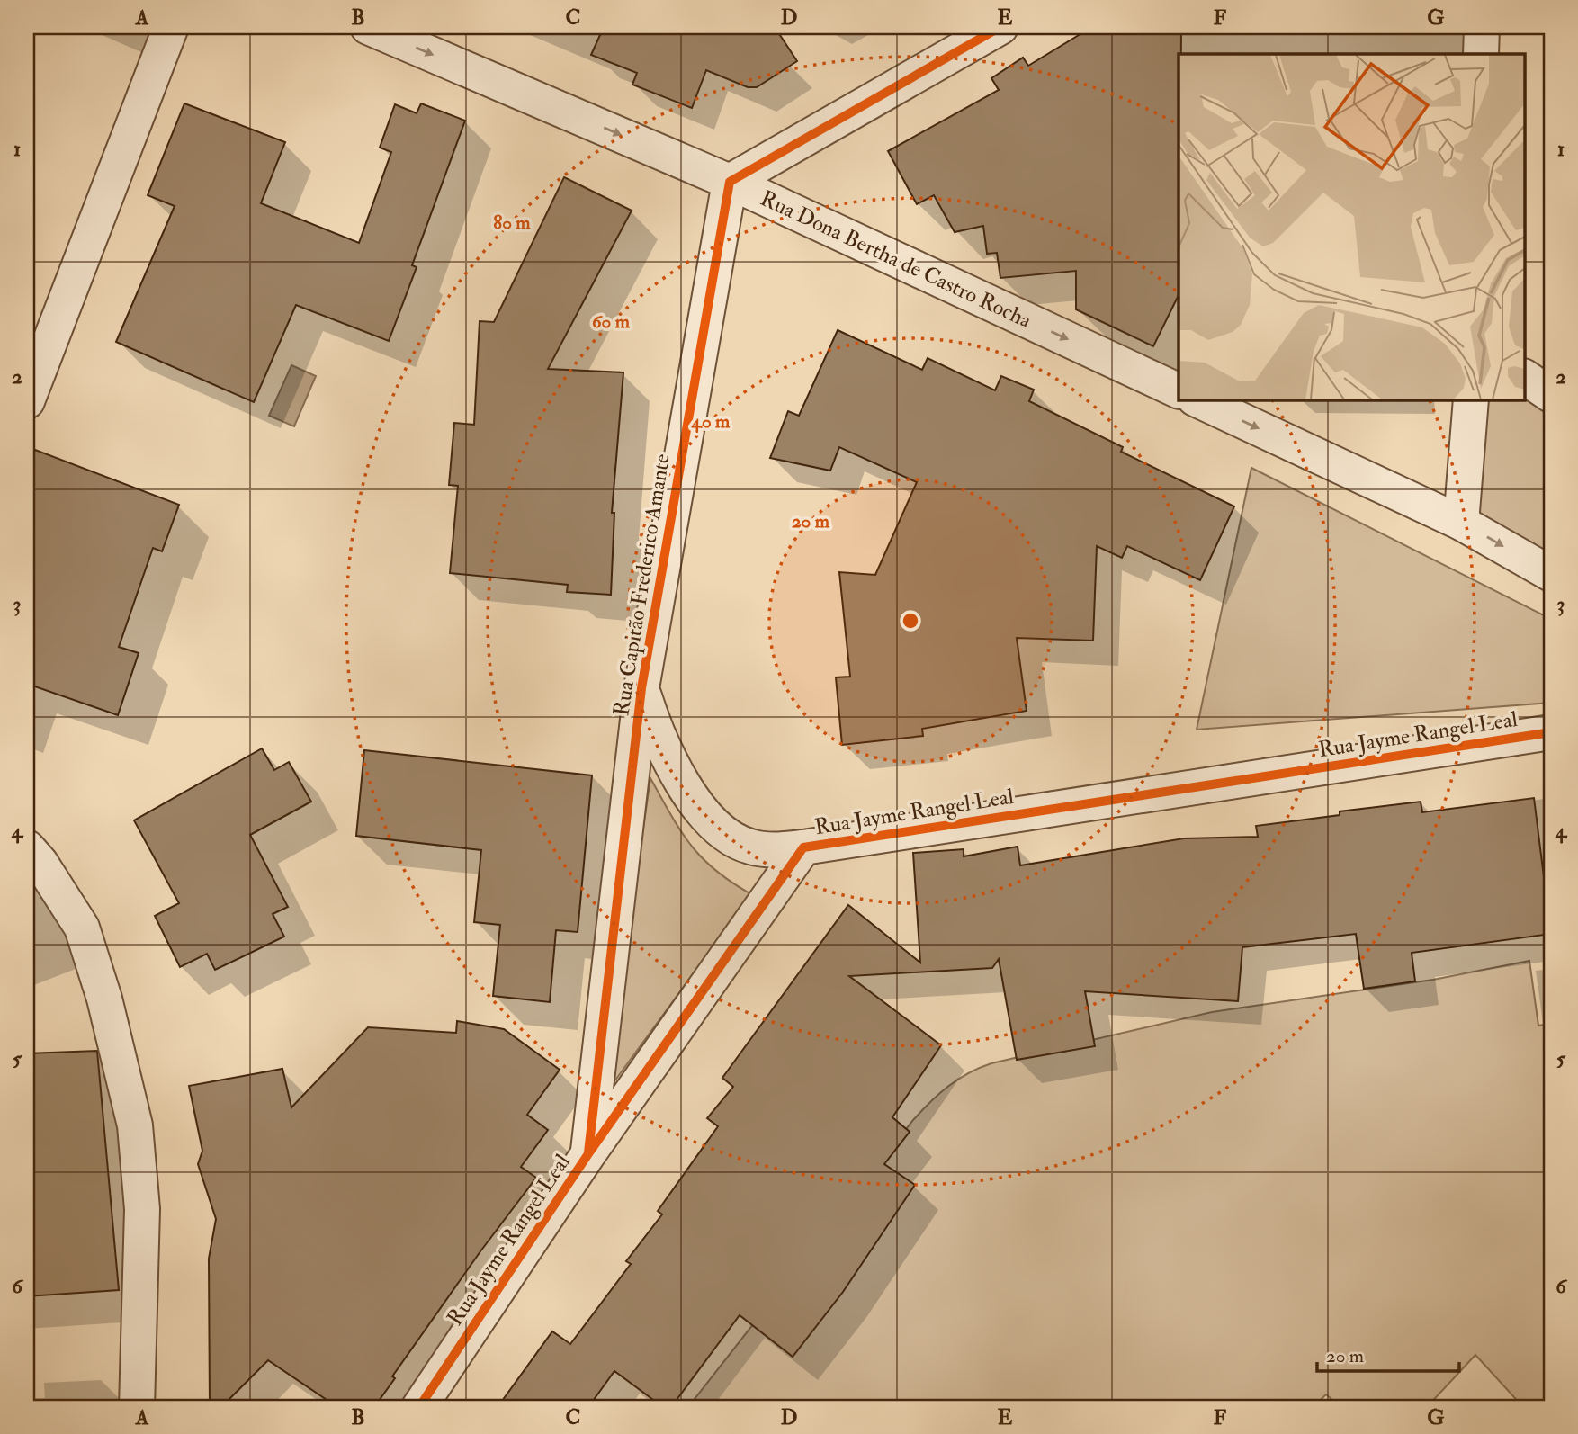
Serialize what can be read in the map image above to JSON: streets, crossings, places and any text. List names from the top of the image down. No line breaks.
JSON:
{"streets":{"street":["Rua Dona Bertha de Castro Rocha","Rua Capitão Frederico Amante","Rua Jayme Rangel Leal"]},"crossings":[["Rua Dona Bertha de Castro Rocha","Rua Capitão Frederico Amante"],["Rua Capitão Frederico Amante","Rua Jayme Rangel Leal"]],"one_way":["Rua Dona Bertha de Castro Rocha"],"scale_bar":"20 m","grid":{"columns":["A","B","C","D","E","F","G"],"rows":["1","2","3","4","5","6"]},"rings":["80 m","60 m","40 m","20 m"]}
